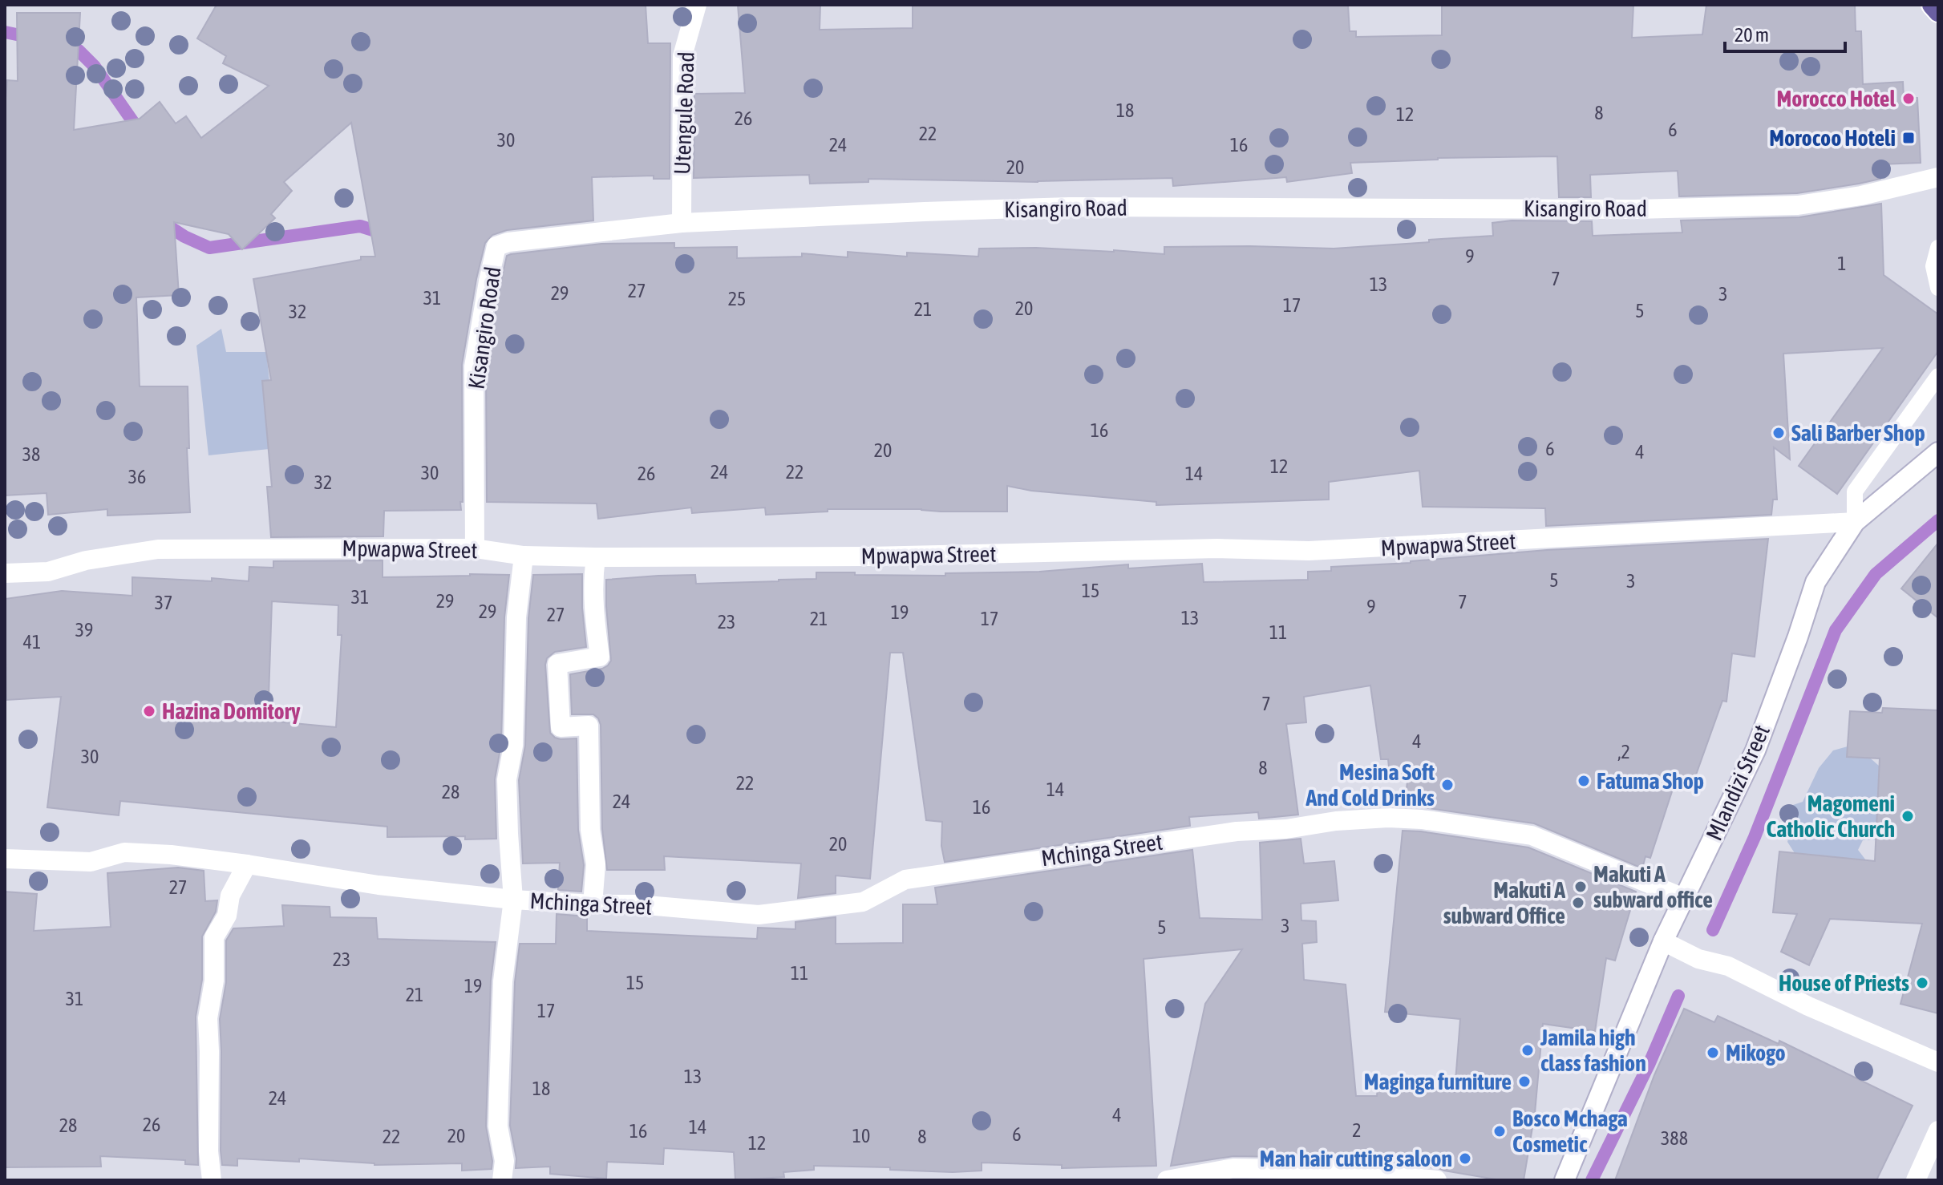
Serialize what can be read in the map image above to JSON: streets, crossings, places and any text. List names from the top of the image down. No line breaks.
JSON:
{"streets":{"street":["Utengule Road","Kisangiro Road","Mpwapwa Street","Mlandizi Street","Mchinga Street"]},"crossings":[["Utengule Road","Kisangiro Road"],["Kisangiro Road","Mpwapwa Street"],["Mpwapwa Street","Mlandizi Street"],["Mpwapwa Street","Mchinga Street"],["Mlandizi Street","Mchinga Street"]],"places":{"other":["Morocco Hotel","Sali Barber Shop","Hazina Domitory","Fatuma Shop","Mesina Soft And Cold Drinks","Magomeni Catholic Church","Makuti A subward office","Makuti A subward Office","House of Priests","Jamila high class fashion","Mikogo","Maginga furniture","Bosco Mchaga Cosmetic","Man hair cutting saloon"],"transit":["Morocoo Hoteli"]},"house_numbers":["18","8","12","26","6","22","30","24","16","20","9","1","7","13","27","29","3","31","25","17","20","21","5","32","16","6","20","4","38","12","24","22","30","26","14","36","32","5","3","15","31","29","7","37","9","29","19","27","13","21","17","23","39","11","41","7","4",",2","30","8","22","14","28","24","16","20","27","3","5","23","11","15","19","21","31","17","13","18","24","4","26","28","14","2","16","6","20","10","22","8","388","12"],"scale_bar":"20 m"}
